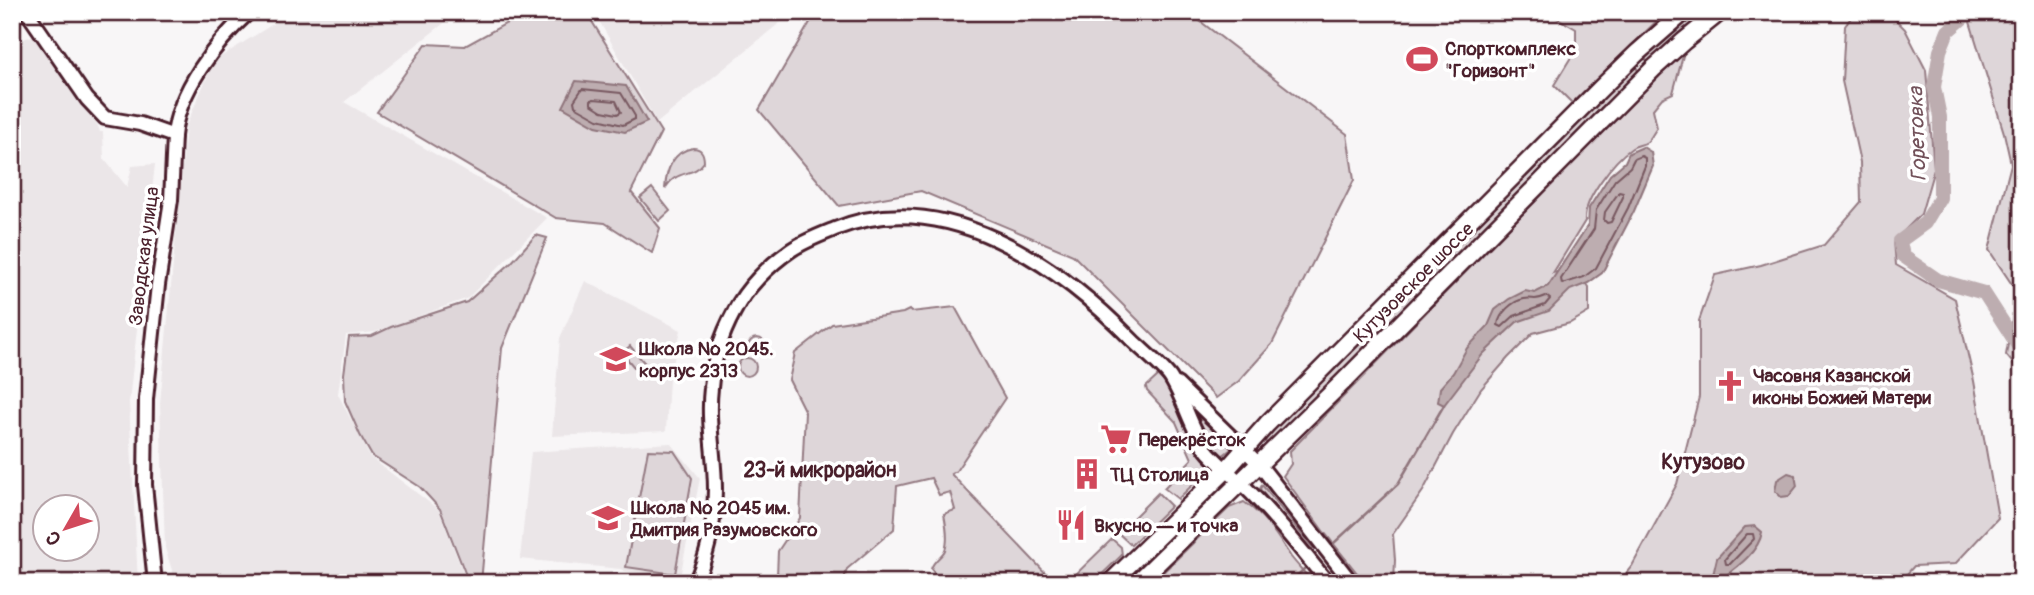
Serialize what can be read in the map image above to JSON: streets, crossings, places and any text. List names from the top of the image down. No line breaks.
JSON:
{"streets":{"main road":["Кутузовское шоссе"],"street":["Заводская улица"]},"districts":["Кутузово","23-й микрорайон"],"water":["Горетовка"],"places":{"sports":["Спорткомплекс \"Горизонт\""],"school or university":["Школа № 2045. корпус 2313","Школа № 2045 им. Дмитрия Разумовского"],"church":["Часовня Казанской иконы Божией Матери"],"supermarket":["Перекрёсток"],"building":["ТЦ Столица"],"restaurant":["Вкусно — и точка"]},"north":"bottom left"}
